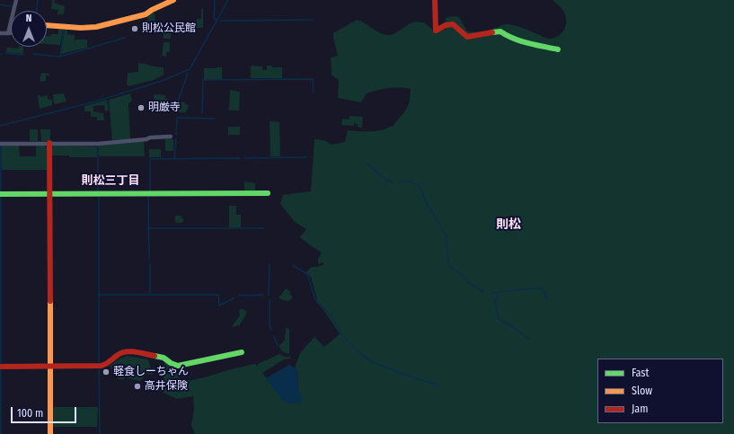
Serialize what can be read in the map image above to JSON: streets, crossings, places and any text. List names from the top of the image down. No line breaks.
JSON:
{"districts":["則松三丁目","則松"],"places":["則松公民館","明厳寺","軽食しーちゃん","高井保険"],"legend":["Fast","Slow","Jam"],"scale_bar":"100 m","north":"top"}
